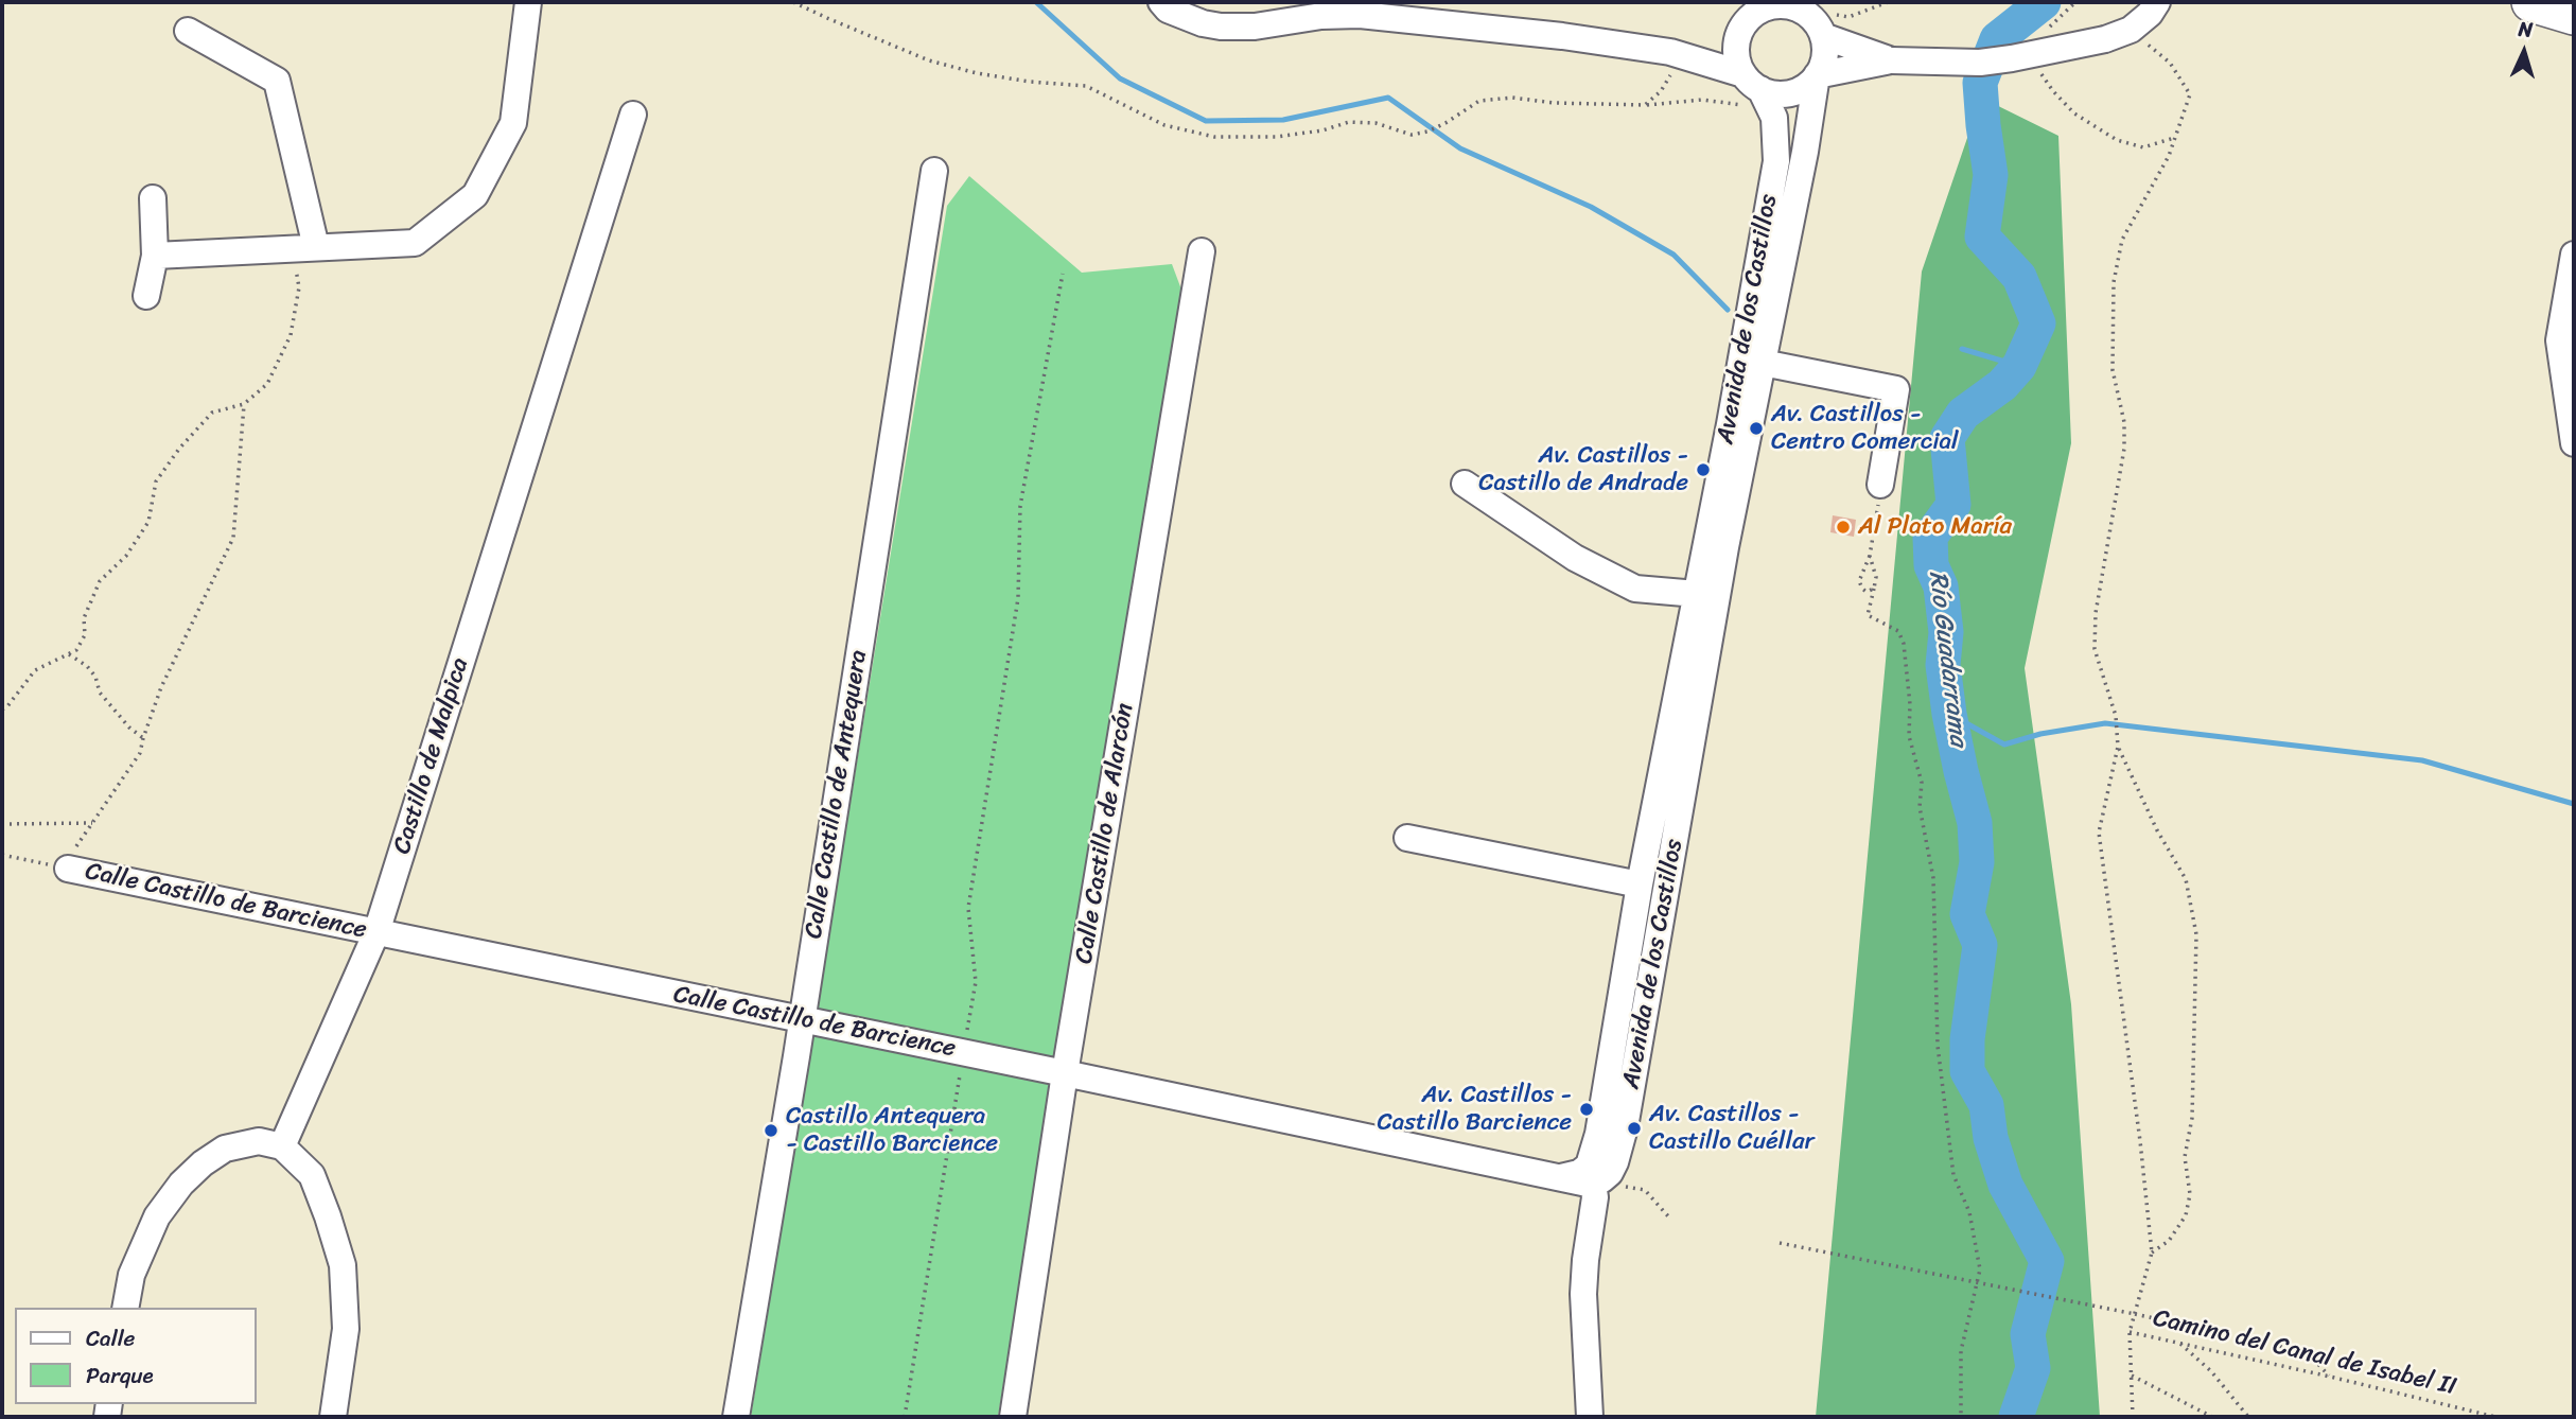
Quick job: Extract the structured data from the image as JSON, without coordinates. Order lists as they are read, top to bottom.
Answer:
{
  "streets": {
    "street": [
      "Avenida de los Castillos",
      "Castillo de Malpica",
      "Calle Castillo de Antequera",
      "Calle Castillo de Alarcón",
      "Calle Castillo de Barcience"
    ],
    "path": ["Camino del Canal de Isabel II"]
  },
  "crossings": [
    ["Avenida de los Castillos", "Calle Castillo de Barcience"],
    ["Castillo de Malpica", "Calle Castillo de Barcience"],
    ["Calle Castillo de Antequera", "Calle Castillo de Barcience"],
    ["Calle Castillo de Alarcón", "Calle Castillo de Barcience"]
  ],
  "water": ["Río Guadarrama"],
  "places": [
    "Av. Castillos - Centro Comercial",
    "Av. Castillos - Castillo de Andrade",
    "Al Plato María",
    "Av. Castillos - Castillo Barcience",
    "Av. Castillos - Castillo Cuéllar",
    "Castillo Antequera - Castillo Barcience"
  ],
  "legend": ["Calle", "Parque"],
  "north": "top"
}
